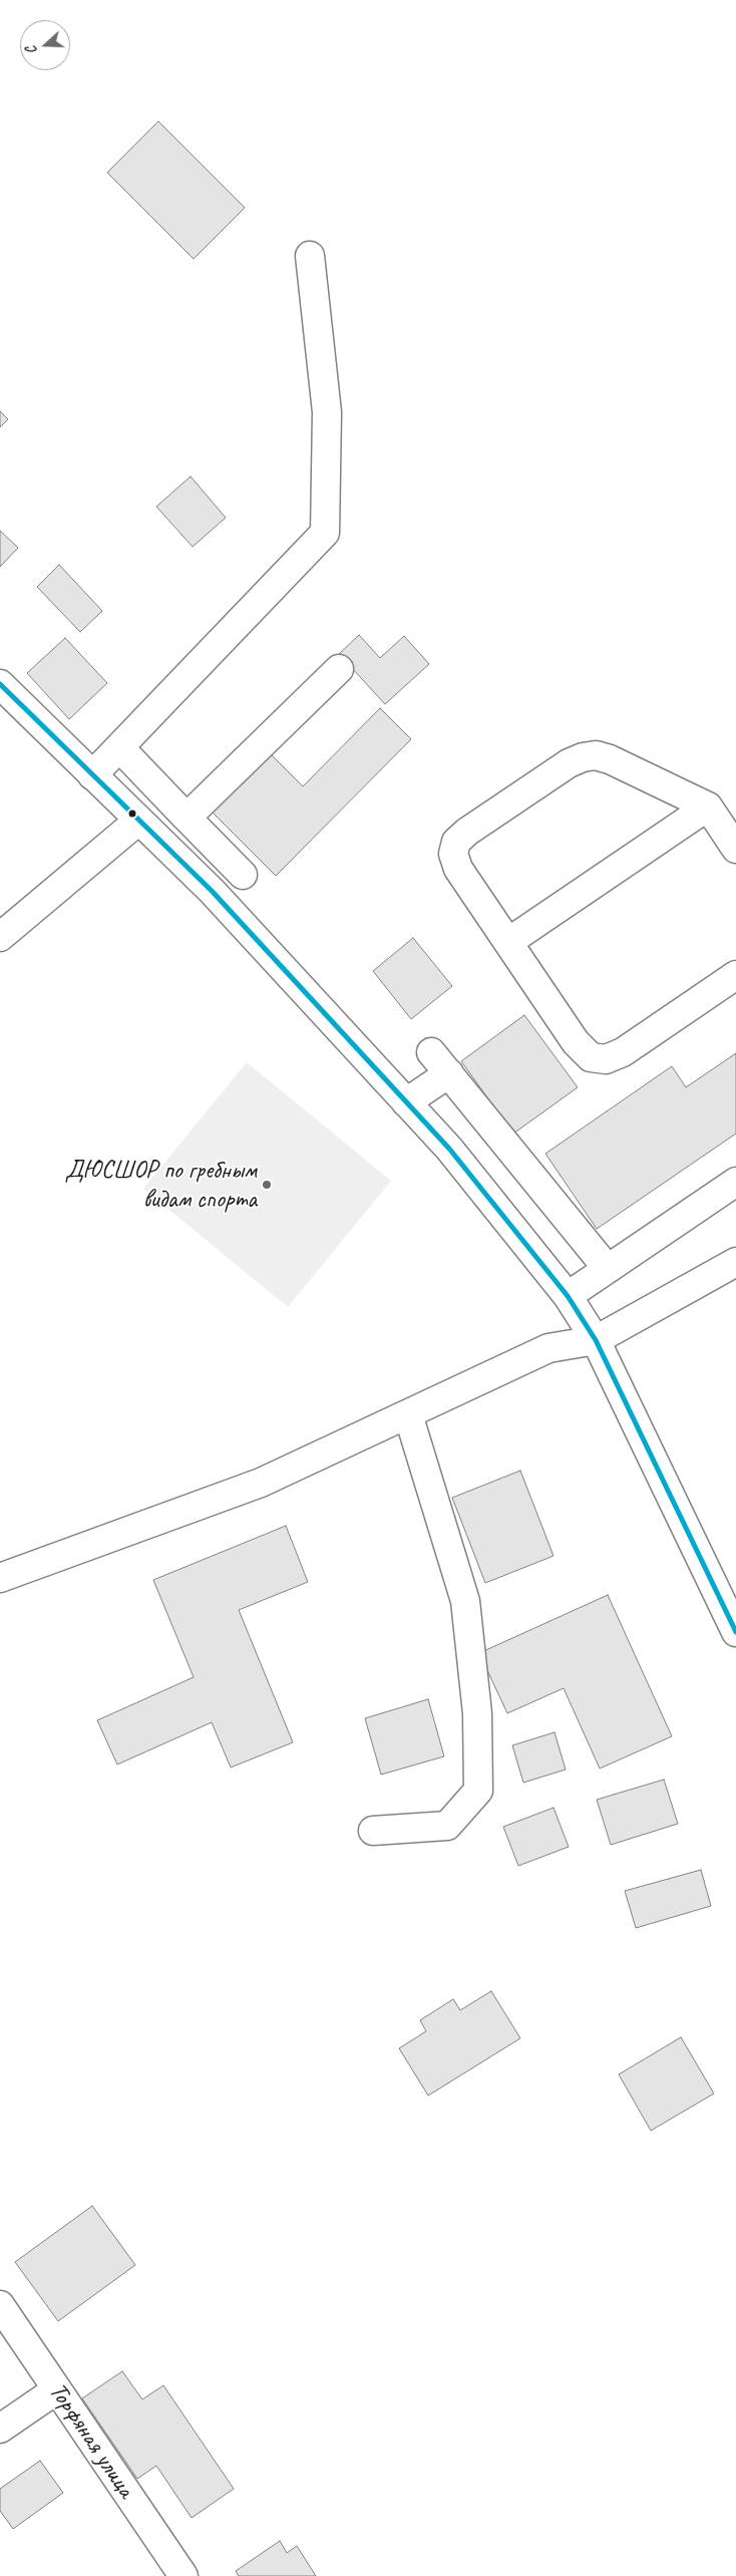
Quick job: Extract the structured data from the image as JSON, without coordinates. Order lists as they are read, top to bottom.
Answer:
{
  "streets": {
    "street": ["Торфяная улица"]
  },
  "places": ["ДЮСШОР по гребным видам спорта"],
  "north": "left"
}
